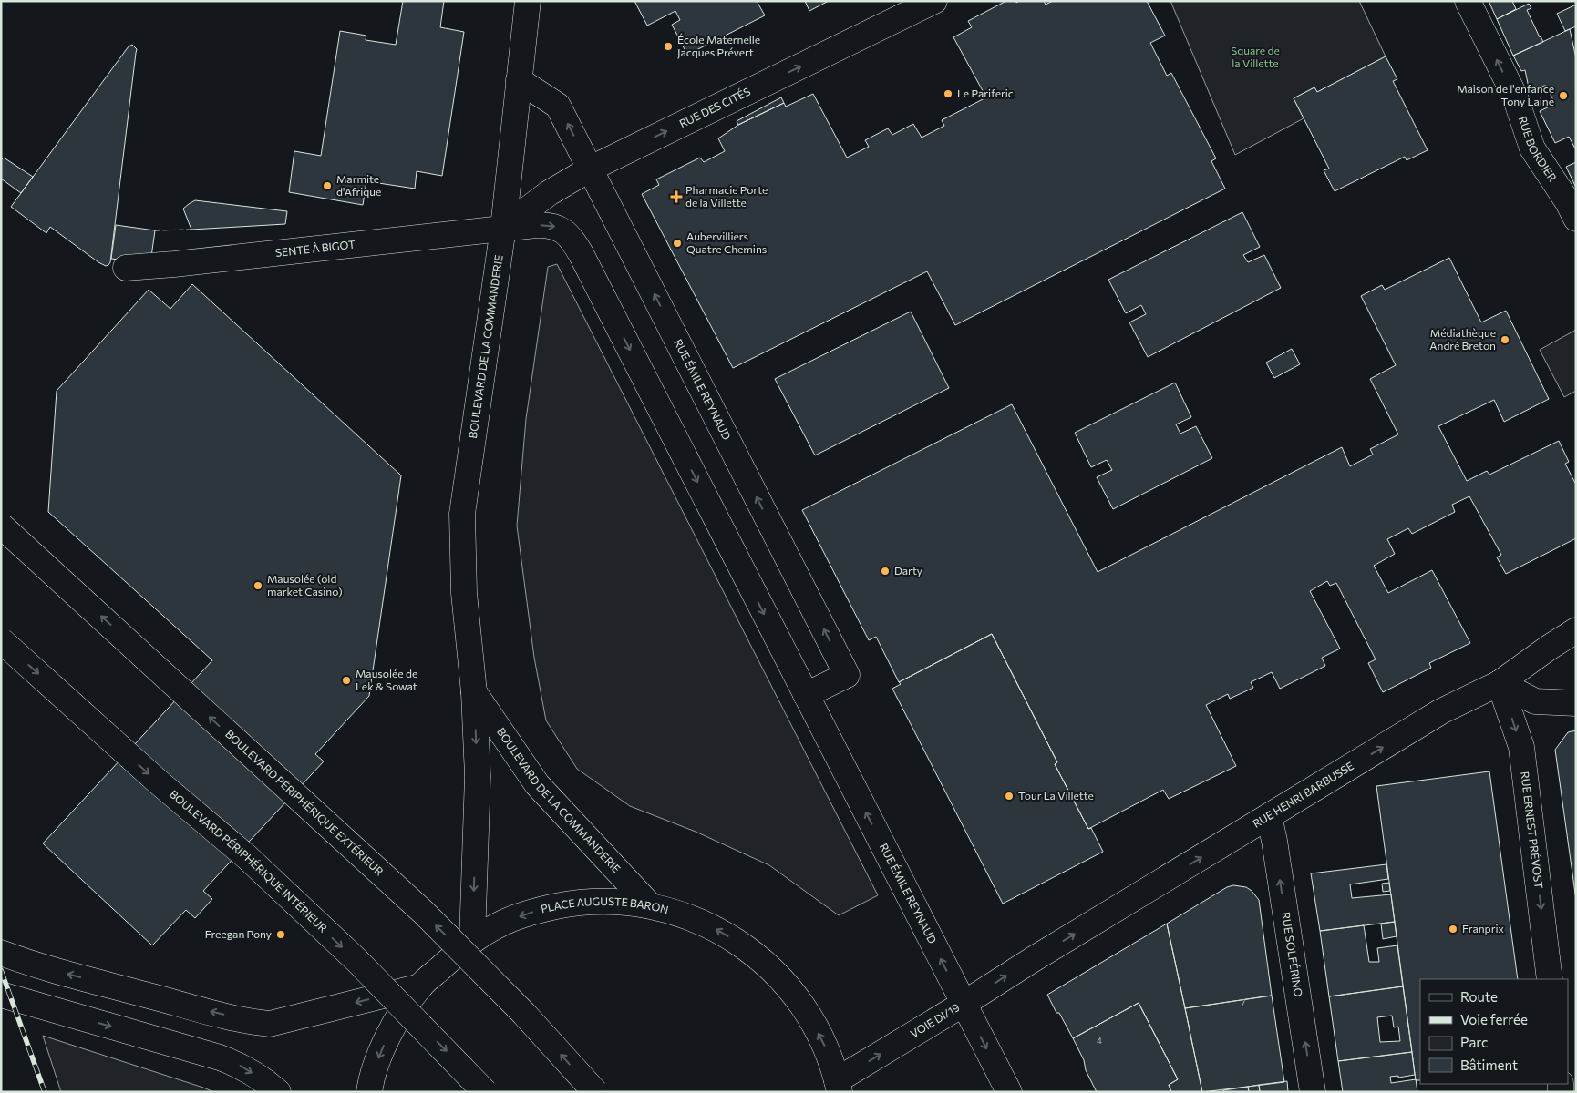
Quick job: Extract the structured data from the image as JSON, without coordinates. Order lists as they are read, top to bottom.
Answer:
{
  "streets": {
    "main road": [
      "RUE DES CITÉS",
      "RUE BORDIER",
      "SENTE À BIGOT",
      "BOULEVARD DE LA COMMANDERIE",
      "RUE ÉMILE REYNAUD",
      "RUE HENRI BARBUSSE",
      "BOULEVARD PÉRIPHÉRIQUE EXTÉRIEUR",
      "RUE ERNEST PRÉVOST",
      "BOULEVARD PÉRIPHÉRIQUE INTÉRIEUR",
      "PLACE AUGUSTE BARON",
      "RUE SOLFÉRINO",
      "VOIE DI/19"
    ]
  },
  "crossings": [
    ["RUE DES CITÉS", "SENTE À BIGOT"],
    ["RUE DES CITÉS", "BOULEVARD DE LA COMMANDERIE"],
    ["RUE DES CITÉS", "RUE ÉMILE REYNAUD"],
    ["SENTE À BIGOT", "BOULEVARD DE LA COMMANDERIE"],
    ["SENTE À BIGOT", "RUE ÉMILE REYNAUD"],
    ["BOULEVARD DE LA COMMANDERIE", "RUE ÉMILE REYNAUD"],
    ["BOULEVARD DE LA COMMANDERIE", "PLACE AUGUSTE BARON"],
    ["RUE ÉMILE REYNAUD", "VOIE DI/19"],
    ["RUE HENRI BARBUSSE", "RUE ERNEST PRÉVOST"],
    ["RUE HENRI BARBUSSE", "RUE SOLFÉRINO"],
    ["RUE HENRI BARBUSSE", "VOIE DI/19"],
    ["PLACE AUGUSTE BARON", "VOIE DI/19"]
  ],
  "one_way": [
    "RUE DES CITÉS",
    "RUE BORDIER",
    "RUE HENRI BARBUSSE",
    "BOULEVARD PÉRIPHÉRIQUE EXTÉRIEUR",
    "RUE ERNEST PRÉVOST",
    "RUE SOLFÉRINO",
    "VOIE DI/19"
  ],
  "parks": ["Square de la Villette"],
  "places": {
    "other": [
      "École Maternelle Jacques Prévert",
      "Le Pariferic",
      "Maison de l'enfance Tony Laine",
      "Marmite d'Afrique",
      "Aubervilliers Quatre Chemins",
      "Médiathèque André Breton",
      "Darty",
      "Mausolée (old market Casino)",
      "Mausolée de Lek & Sowat",
      "Tour La Villette",
      "Franprix",
      "Freegan Pony"
    ],
    "health": ["Pharmacie Porte de la Villette"]
  },
  "house_numbers": ["7", "4"],
  "legend": [
    "Route",
    "Voie ferrée",
    "Parc",
    "Bâtiment"
  ]
}
